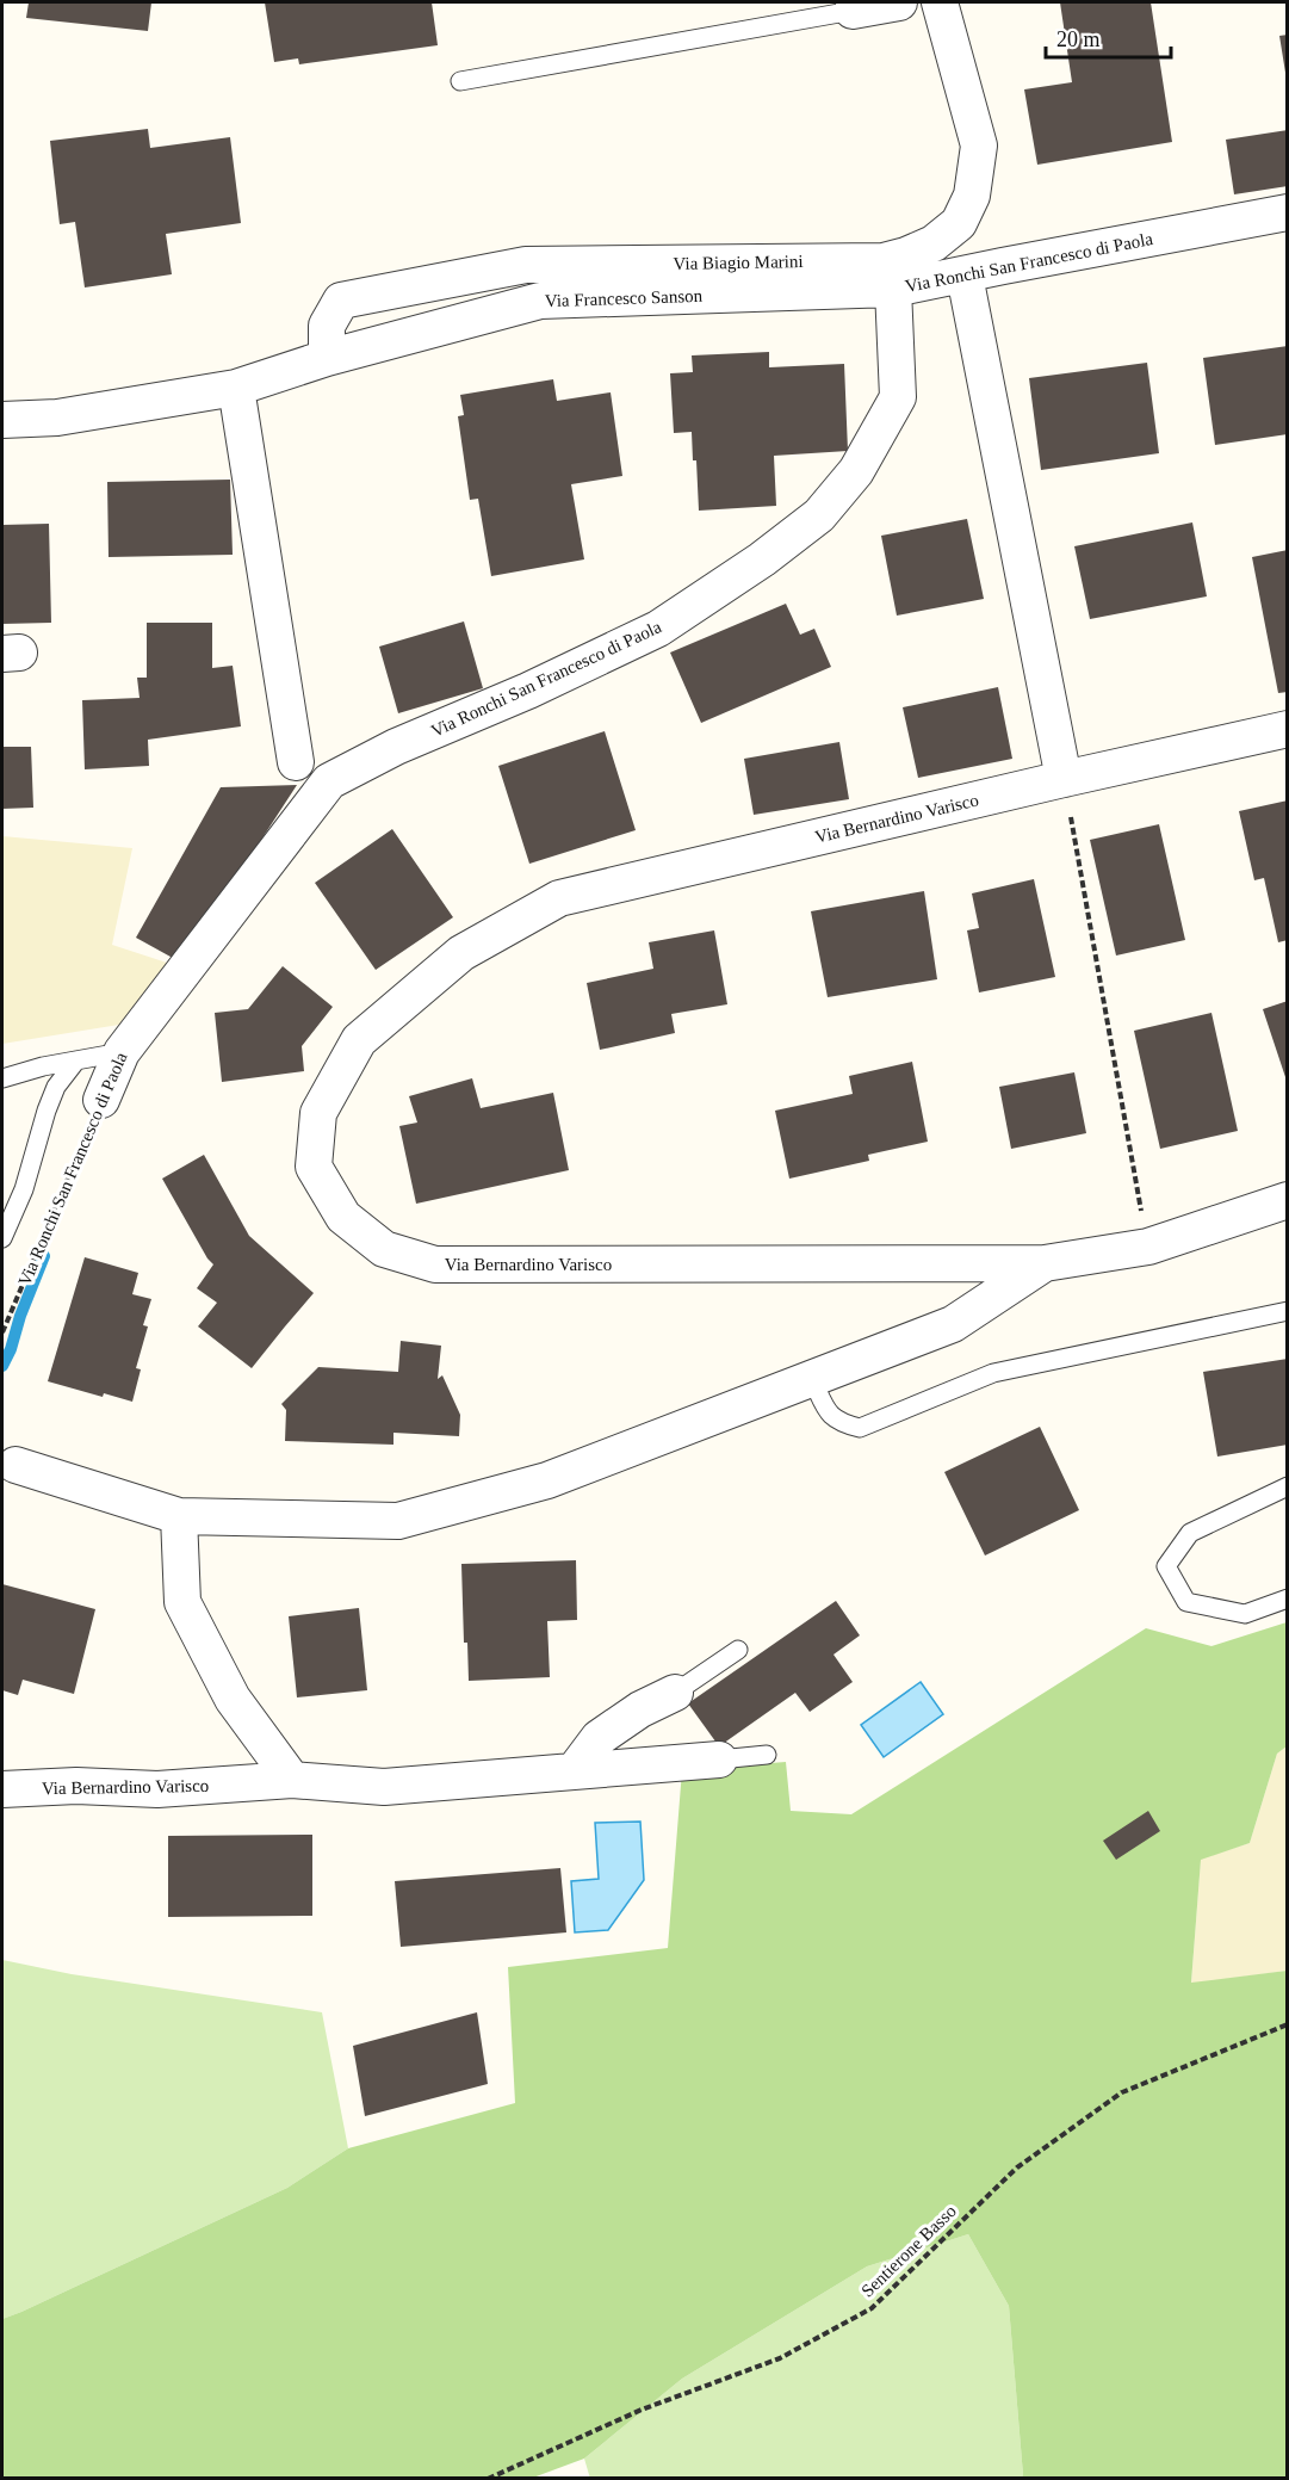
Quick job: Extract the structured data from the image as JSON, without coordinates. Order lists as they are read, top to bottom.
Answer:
{
  "streets": {
    "street": [
      "Via Biagio Marini",
      "Via Ronchi San Francesco di Paola",
      "Via Francesco Sanson",
      "Via Bernardino Varisco"
    ],
    "path": ["Sentierone Basso"]
  },
  "crossings": [
    ["Via Biagio Marini", "Via Francesco Sanson"],
    ["Via Ronchi San Francesco di Paola", "Via Francesco Sanson"]
  ],
  "scale_bar": "20 m"
}
